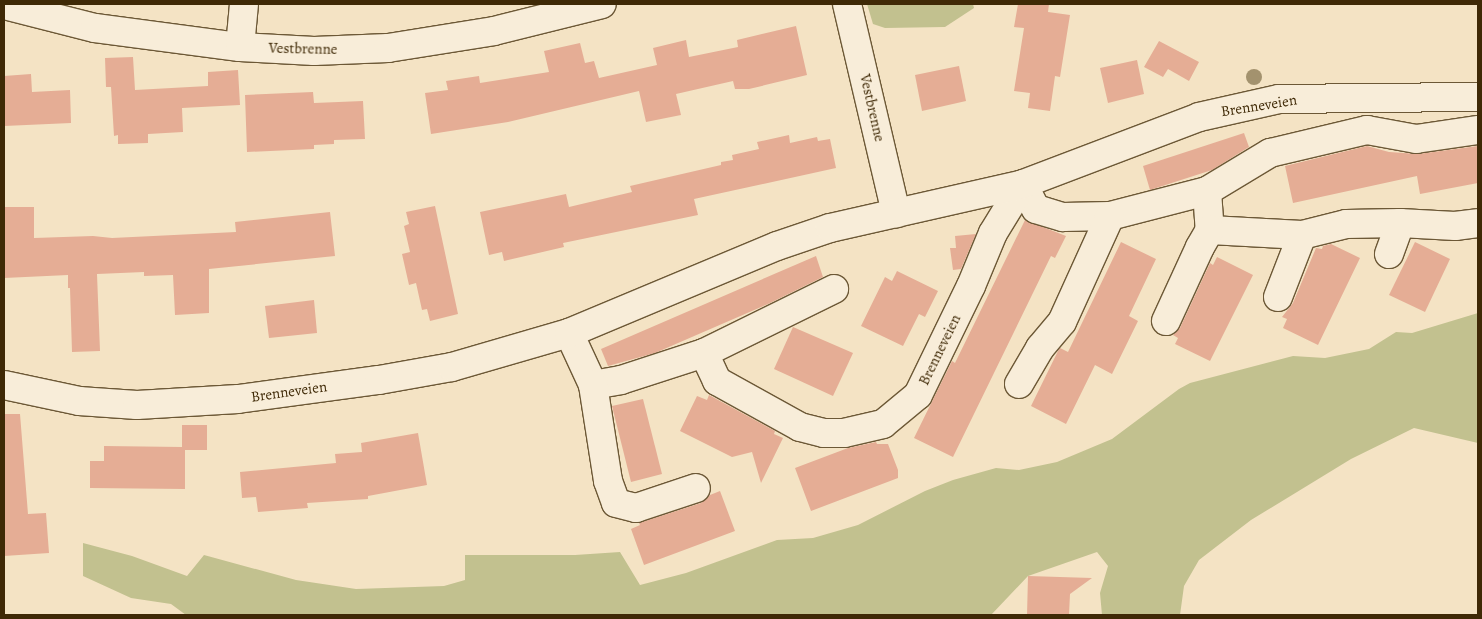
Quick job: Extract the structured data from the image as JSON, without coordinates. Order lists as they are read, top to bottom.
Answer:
{
  "streets": {
    "street": ["Vestbrenne", "Brenneveien"]
  },
  "crossings": [
    ["Vestbrenne", "Brenneveien"]
  ]
}
